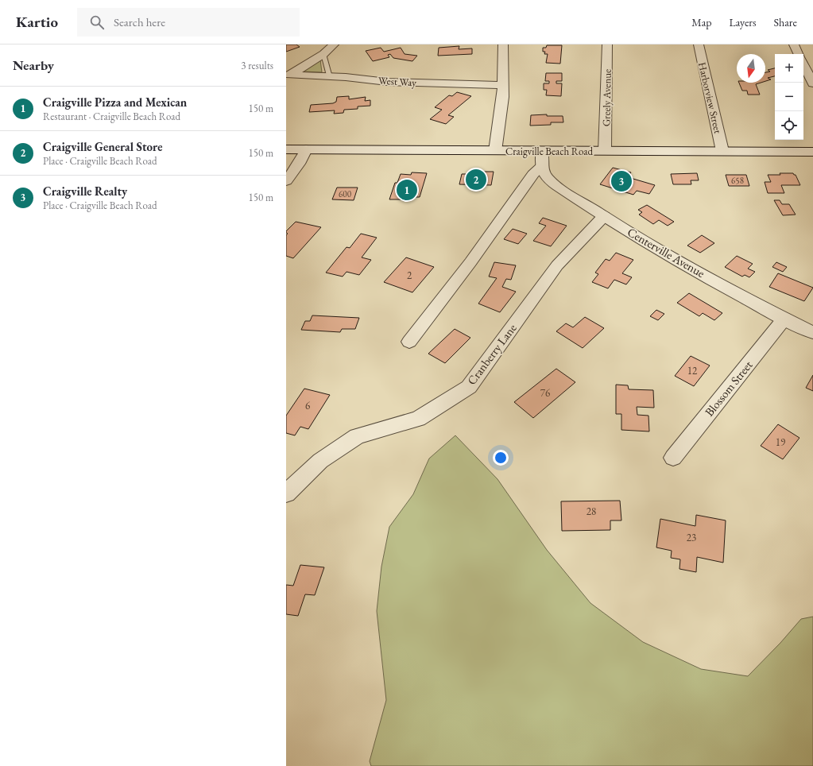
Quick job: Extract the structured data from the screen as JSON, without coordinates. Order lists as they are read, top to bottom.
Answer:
{
  "streets": {
    "street": [
      "West Way",
      "Greely Avenue",
      "Harborview Street",
      "Craigville Beach Road",
      "Centerville Avenue",
      "Cranberry Lane",
      "Blossom Street"
    ]
  },
  "crossings": [
    ["Greely Avenue", "Craigville Beach Road"],
    ["Harborview Street", "Craigville Beach Road"],
    ["Centerville Avenue", "Cranberry Lane"],
    ["Centerville Avenue", "Blossom Street"]
  ],
  "house_numbers": [
    "658",
    "600",
    "2",
    "12",
    "76",
    "6",
    "19",
    "28",
    "23"
  ],
  "north": "bottom",
  "page": {
    "header": "Kartio",
    "search": "Search here",
    "nav": ["Map", "Layers", "Share"],
    "heading": ["Nearby", "3 results"],
    "map_buttons": ["+", "−"],
    "list": [
      {
        "mark": "1",
        "name": "Craigville Pizza and Mexican",
        "note": "Restaurant · Craigville Beach Road",
        "value": "150 m"
      },
      {
        "mark": "2",
        "name": "Craigville General Store",
        "note": "Place · Craigville Beach Road",
        "value": "150 m"
      },
      {
        "mark": "3",
        "name": "Craigville Realty",
        "note": "Place · Craigville Beach Road",
        "value": "150 m"
      }
    ],
    "pins": ["2", "3", "1"]
  }
}
